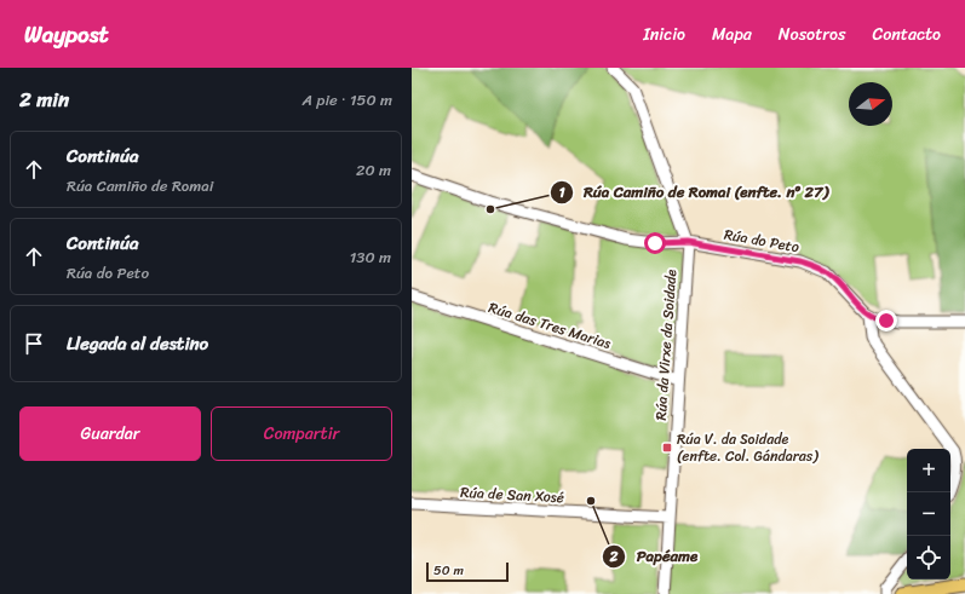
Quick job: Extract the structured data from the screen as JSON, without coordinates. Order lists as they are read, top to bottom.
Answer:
{
  "streets": {
    "street": [
      "Rúa do Peto",
      "Rúa das Tres Marias",
      "Rúa da Virxe da Soidade",
      "Rúa de San Xosé"
    ]
  },
  "crossings": [
    ["Rúa do Peto", "Rúa da Virxe da Soidade"],
    ["Rúa das Tres Marias", "Rúa da Virxe da Soidade"],
    ["Rúa da Virxe da Soidade", "Rúa de San Xosé"]
  ],
  "places": {
    "other": ["Rúa Camiño de Romai (enfte. nº 27)", "Papéame"],
    "transit": ["Rúa V. da Soidade (enfte. Col. Gándaras)"]
  },
  "scale_bar": "50 m",
  "north": "right",
  "page": {
    "header": "Waypost",
    "nav": [
      "Inicio",
      "Mapa",
      "Nosotros",
      "Contacto"
    ],
    "heading": ["2 min", "A pie · 150 m"],
    "list": [
      ["Continúa", "Rúa Camiño de Romai", "20 m"],
      ["Continúa", "Rúa do Peto", "130 m"],
      "Llegada al destino"
    ],
    "buttons": ["Guardar", "Compartir"],
    "map_buttons": ["+", "−"],
    "scale": "50 m"
  }
}
